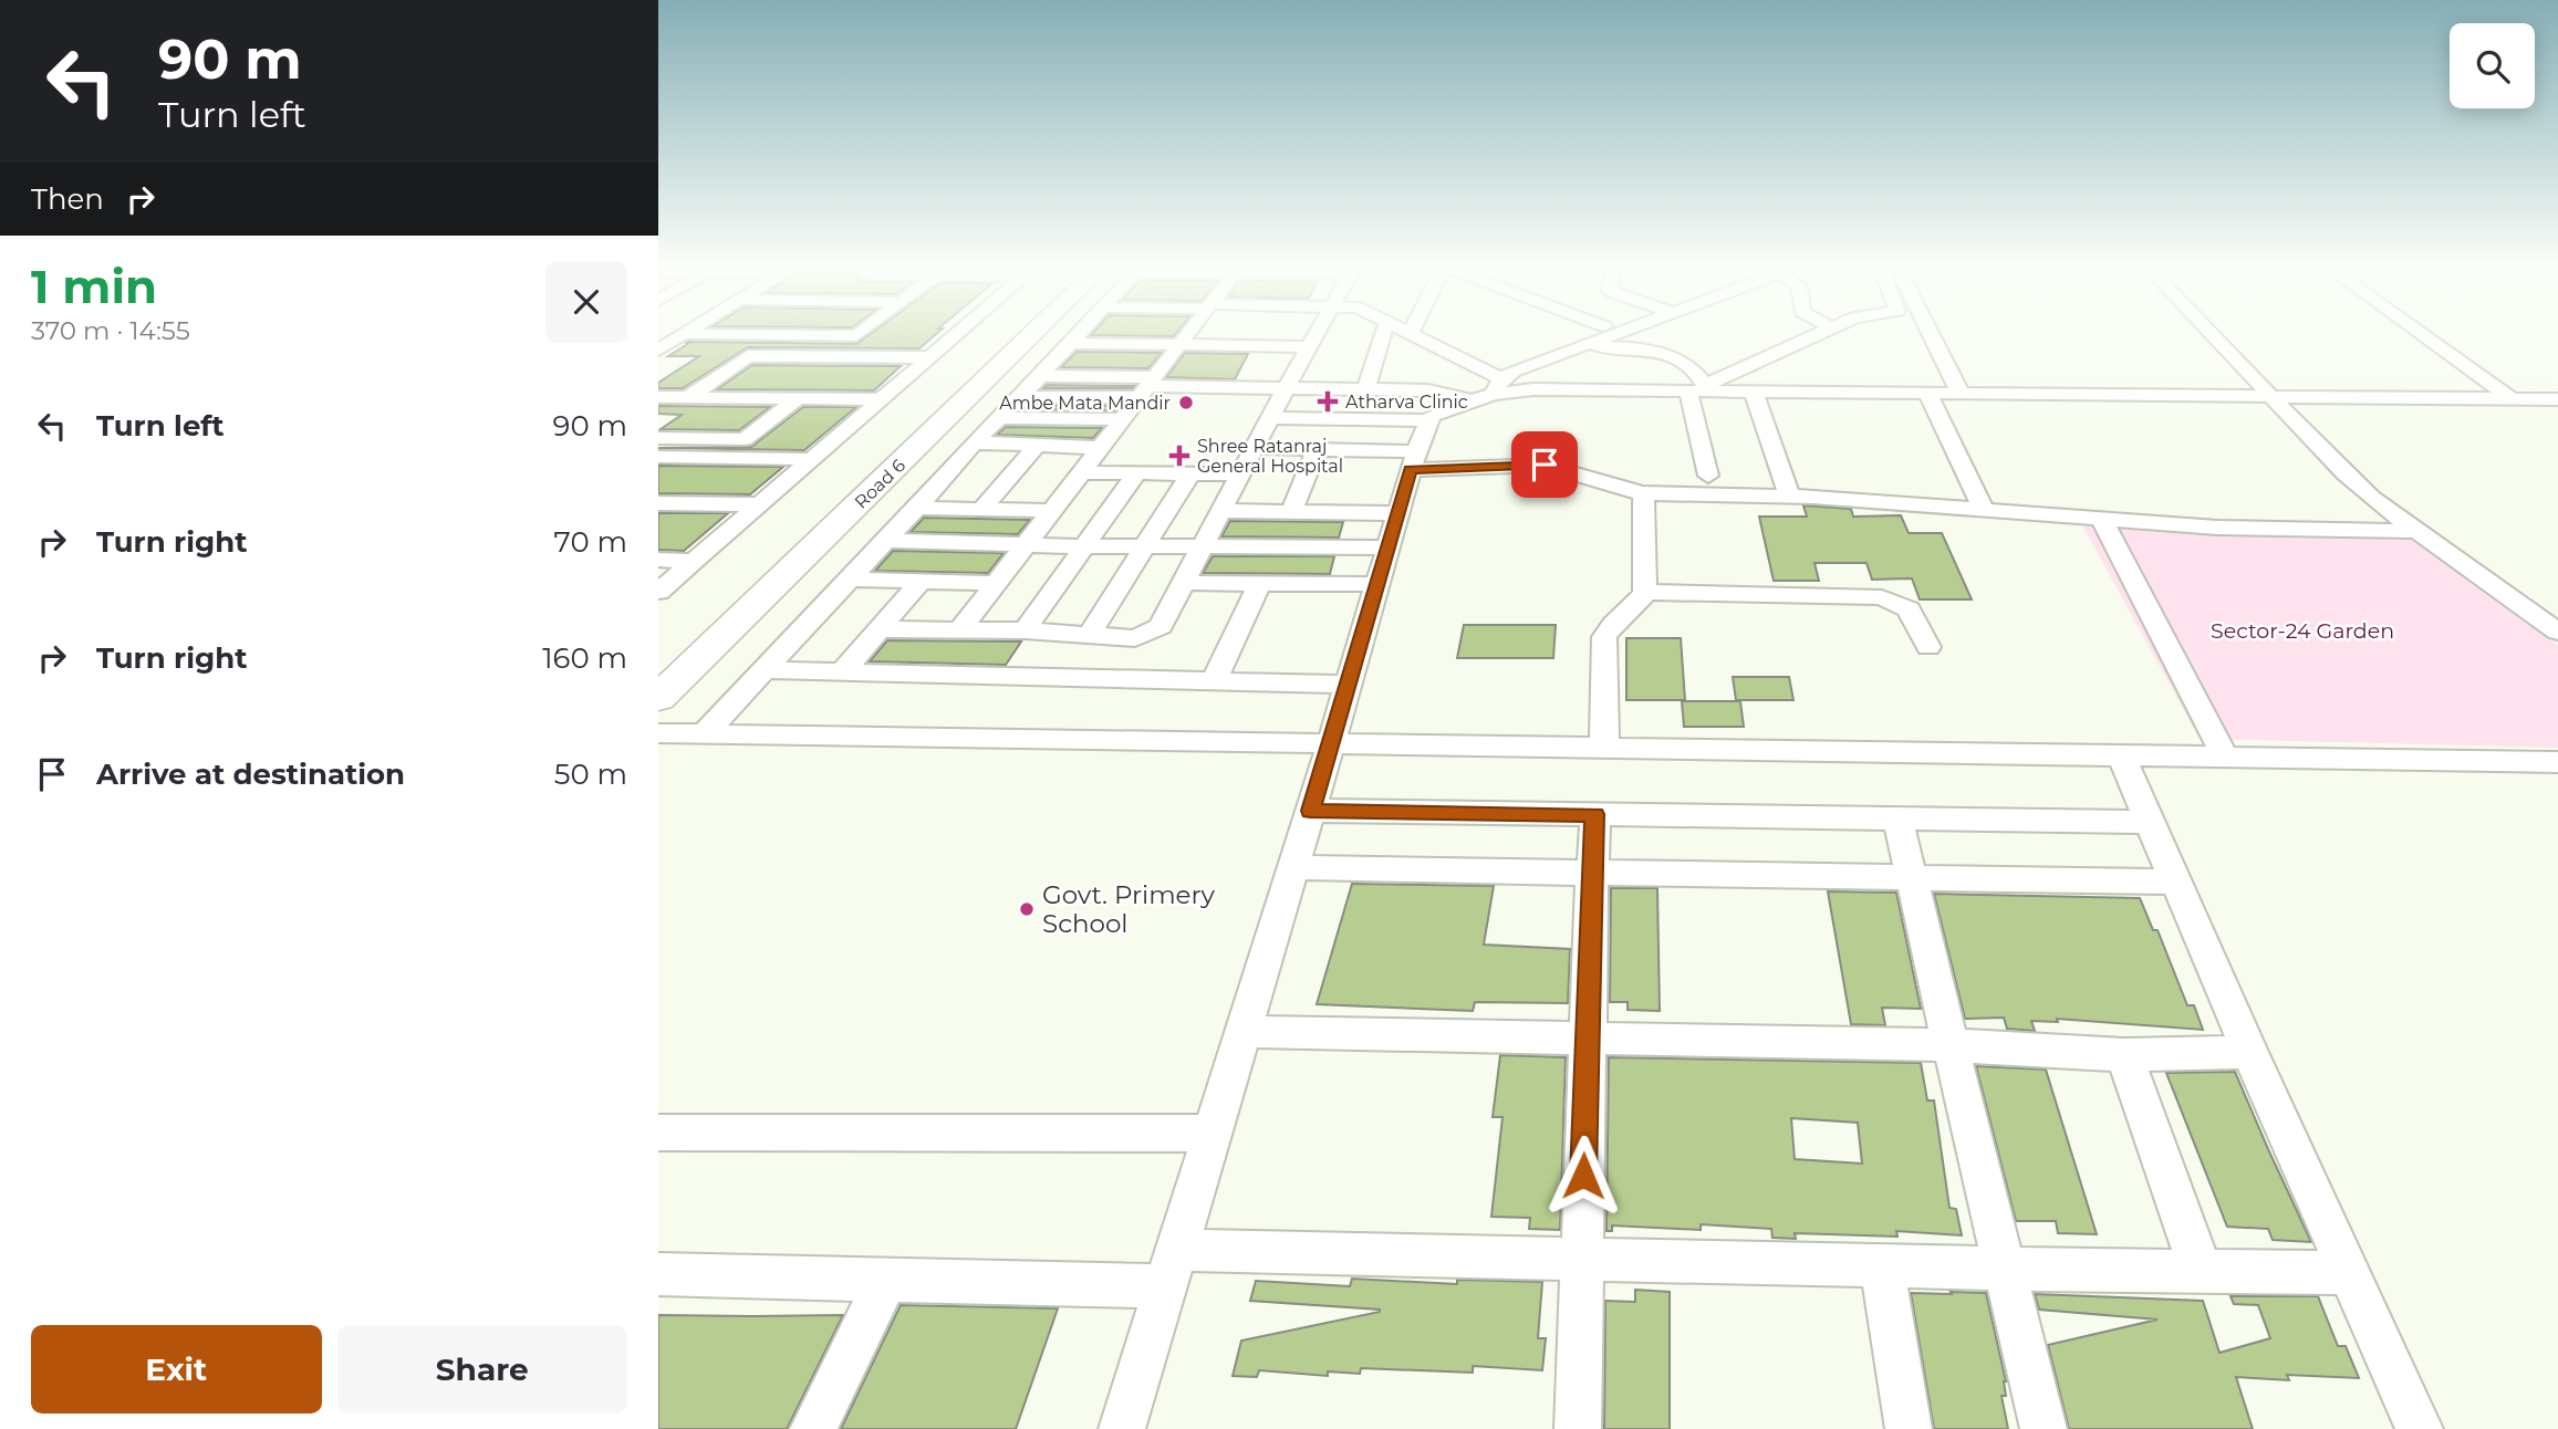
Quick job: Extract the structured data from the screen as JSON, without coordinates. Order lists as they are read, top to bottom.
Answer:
{
  "streets": {
    "street": ["Road 6"]
  },
  "parks": ["Sector-24 Garden"],
  "places": {
    "health": ["Atharva Clinic", "Shree Ratanraj General Hospital"],
    "other": ["Ambe Mata Mandir", "Govt. Primery School"]
  },
  "page": {
    "turn": ["90 m", "Turn left"],
    "then": "Then",
    "heading": ["1 min", "370 m · 14:55"],
    "list": [
      {
        "name": "Turn left",
        "value": "90 m"
      },
      {
        "name": "Turn right",
        "value": "70 m"
      },
      {
        "name": "Turn right",
        "value": "160 m"
      },
      {
        "name": "Arrive at destination",
        "value": "50 m"
      }
    ],
    "buttons": ["Exit", "Share"]
  }
}
